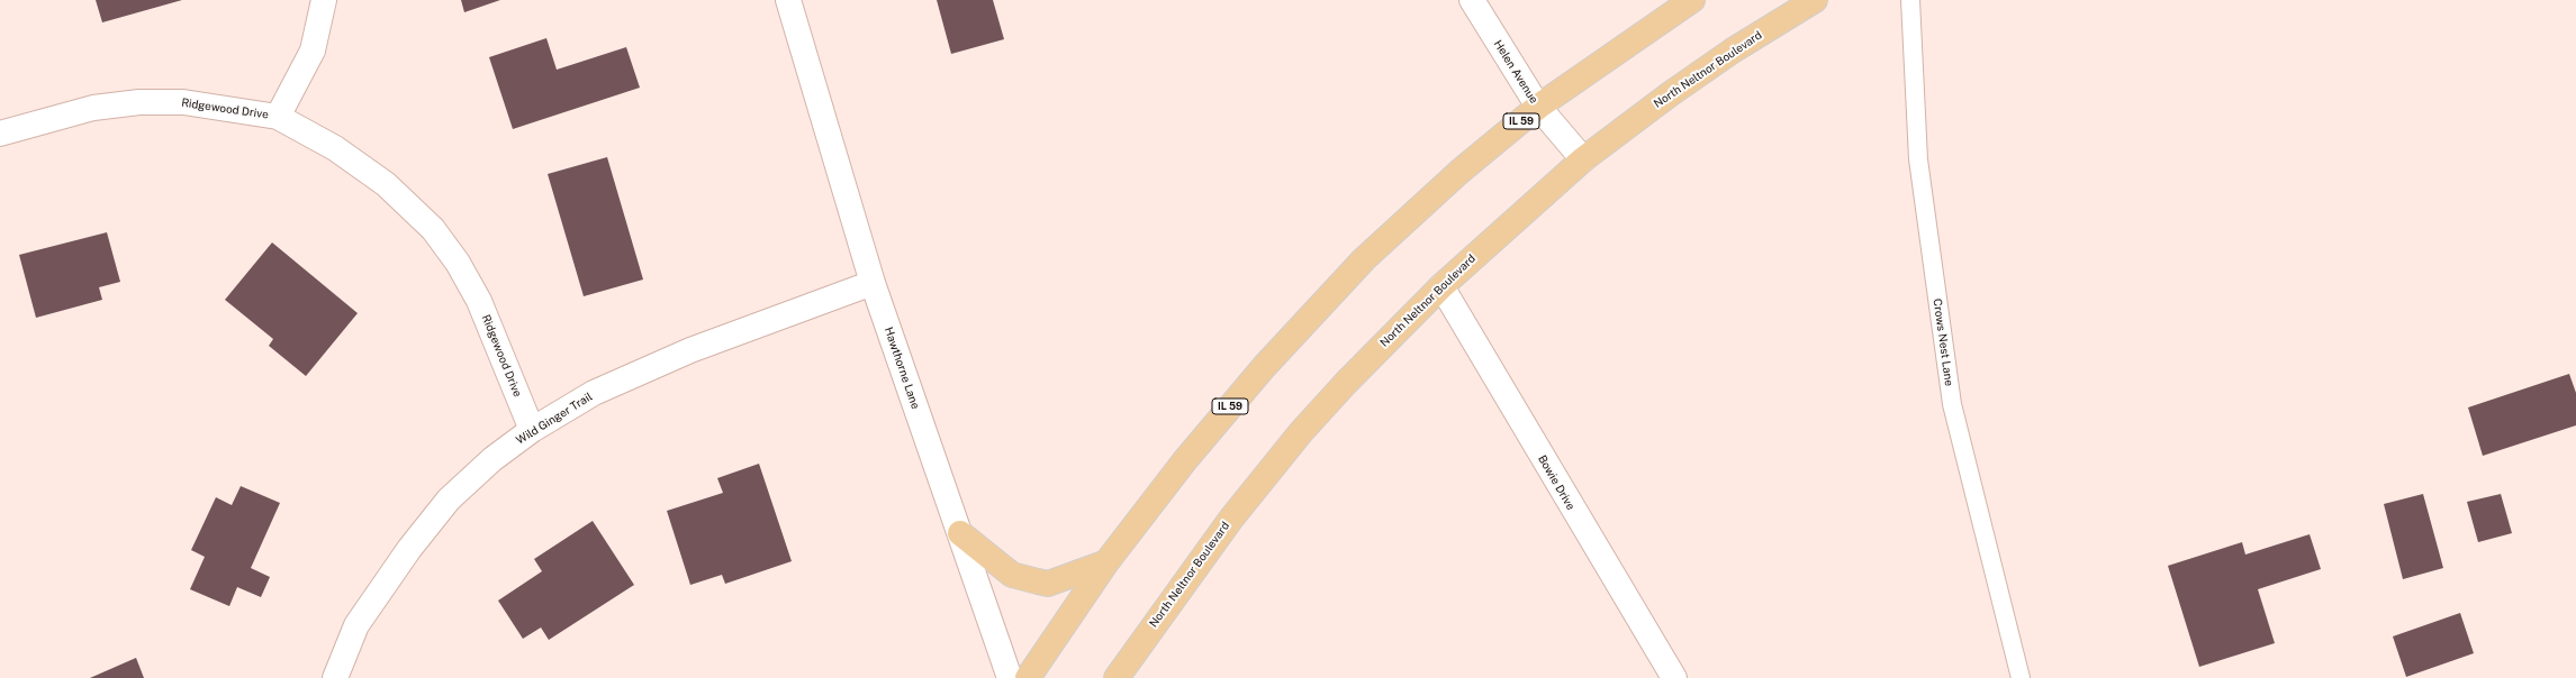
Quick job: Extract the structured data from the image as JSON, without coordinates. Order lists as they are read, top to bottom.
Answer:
{
  "streets": {
    "main road": ["North Neltnor Boulevard", "IL 59"],
    "street": [
      "Helen Avenue",
      "Ridgewood Drive",
      "Hawthorne Lane",
      "Wild Ginger Trail",
      "Bowie Drive"
    ],
    "lane": ["Crows Nest Lane"]
  },
  "crossings": [
    ["North Neltnor Boulevard", "Helen Avenue"],
    ["North Neltnor Boulevard", "Bowie Drive"],
    ["Helen Avenue", "IL 59"],
    ["Ridgewood Drive", "Wild Ginger Trail"],
    ["Hawthorne Lane", "Wild Ginger Trail"]
  ]
}
